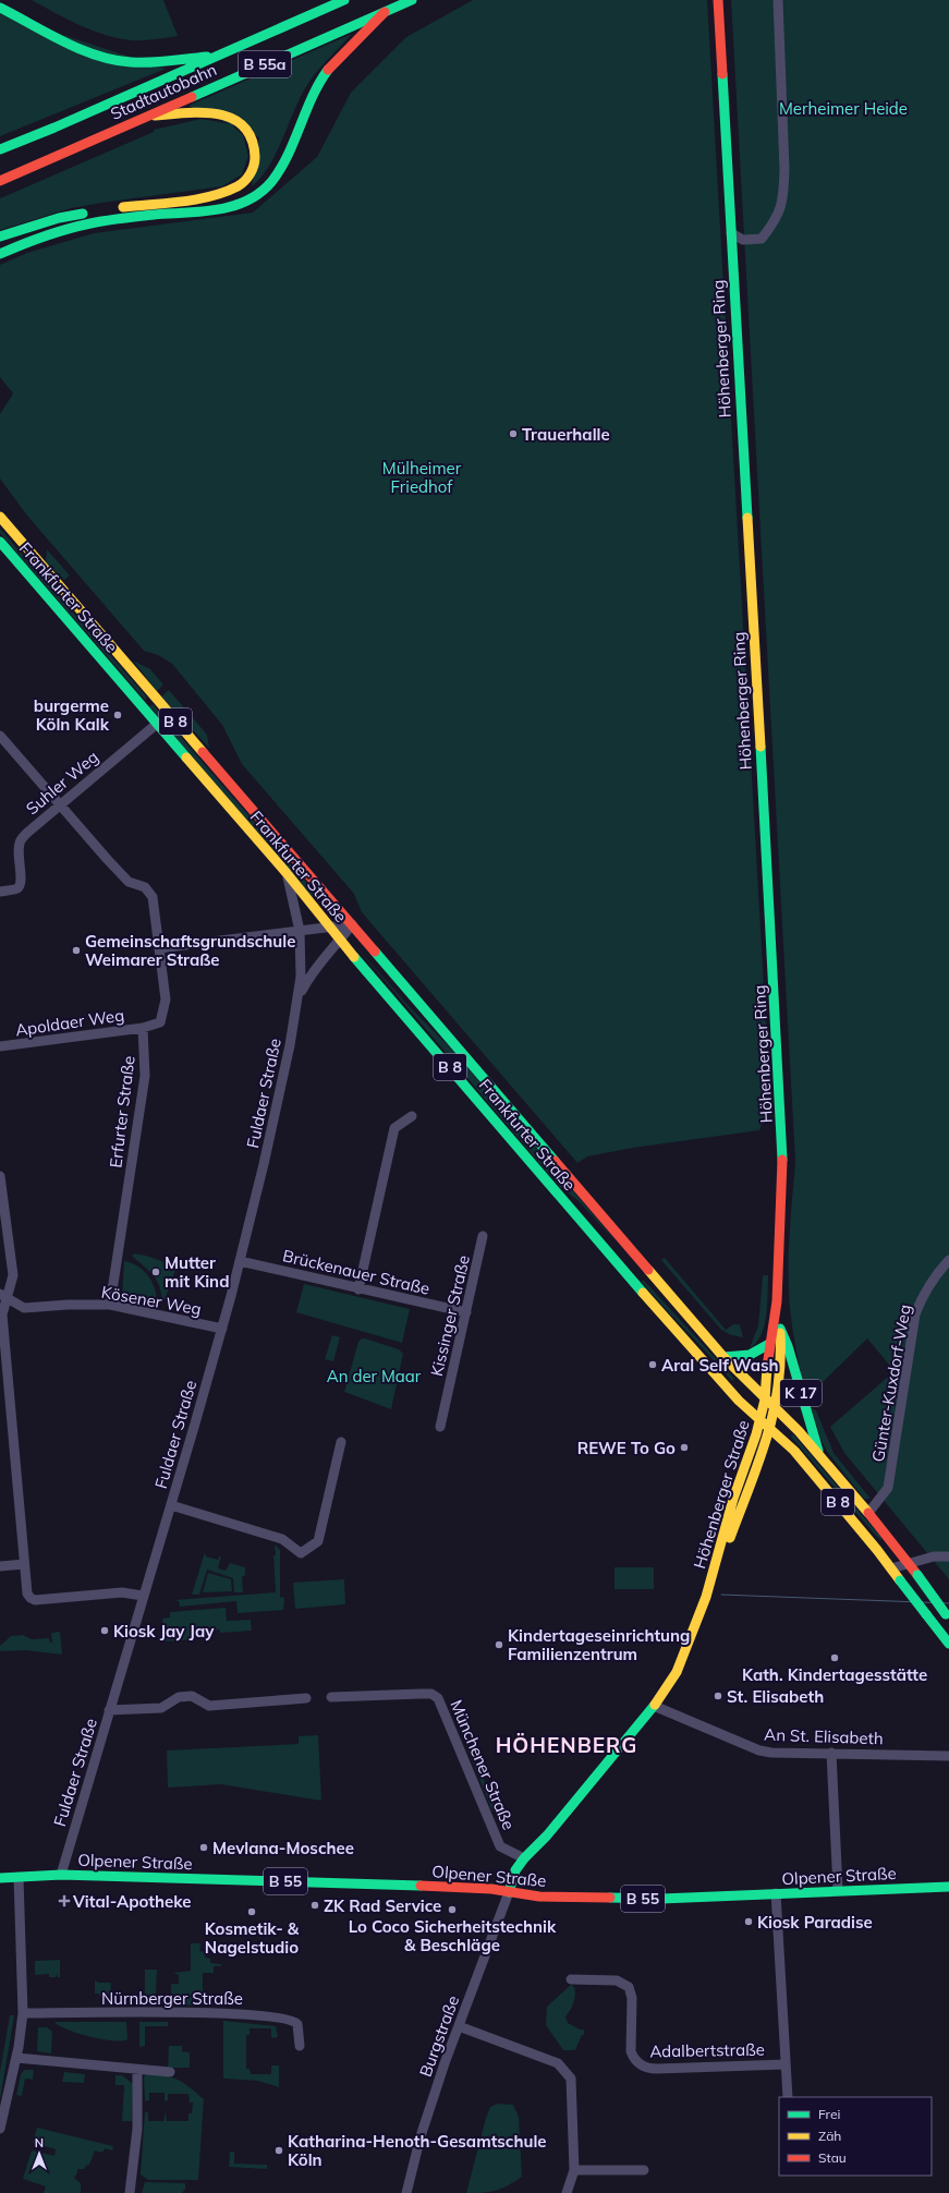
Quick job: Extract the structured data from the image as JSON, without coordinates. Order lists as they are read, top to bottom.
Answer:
{
  "streets": {
    "main road": [
      "B 55a",
      "Stadtautobahn",
      "Höhenberger Ring",
      "Frankfurter Straße",
      "B 8",
      "K 17",
      "Höhenberger Straße",
      "Olpener Straße",
      "B 55"
    ],
    "street": [
      "Suhler Weg",
      "Apoldaer Weg",
      "Fuldaer Straße",
      "Erfurter Straße",
      "Brückenauer Straße",
      "Kösener Weg",
      "Kissinger Straße",
      "Günter-Kuxdorf-Weg",
      "An St. Elisabeth",
      "Münchener Straße",
      "Nürnberger Straße",
      "Burgstraße",
      "Adalbertstraße"
    ]
  },
  "crossings": [
    ["Höhenberger Ring", "Frankfurter Straße"],
    ["Höhenberger Ring", "K 17"],
    ["Höhenberger Ring", "Höhenberger Straße"],
    ["Frankfurter Straße", "Suhler Weg"],
    ["Frankfurter Straße", "Fuldaer Straße"],
    ["Frankfurter Straße", "Günter-Kuxdorf-Weg"],
    ["Frankfurter Straße", "K 17"],
    ["Frankfurter Straße", "Höhenberger Straße"],
    ["Apoldaer Weg", "Erfurter Straße"],
    ["Fuldaer Straße", "Brückenauer Straße"],
    ["Fuldaer Straße", "Kösener Weg"],
    ["Fuldaer Straße", "Olpener Straße"],
    ["Erfurter Straße", "Kösener Weg"],
    ["Brückenauer Straße", "Kissinger Straße"],
    ["K 17", "Höhenberger Straße"],
    ["Höhenberger Straße", "An St. Elisabeth"],
    ["Höhenberger Straße", "Münchener Straße"],
    ["Höhenberger Straße", "Olpener Straße"],
    ["Höhenberger Straße", "Burgstraße"],
    ["Olpener Straße", "Burgstraße"],
    ["Olpener Straße", "Adalbertstraße"]
  ],
  "districts": ["HÖHENBERG"],
  "parks": ["Merheimer Heide", "Mülheimer Friedhof", "An der Maar"],
  "places": {
    "other": [
      "Trauerhalle",
      "burgerme Köln Kalk",
      "Gemeinschaftsgrundschule Weimarer Straße",
      "Mutter mit Kind",
      "Aral Self Wash",
      "REWE To Go",
      "Kiosk Jay Jay",
      "Kindertageseinrichtung Familienzentrum",
      "Kath. Kindertagesstätte",
      "St. Elisabeth",
      "Mevlana-Moschee",
      "ZK Rad Service",
      "Lo Coco Sicherheitstechnik & Beschläge",
      "Kosmetik- & Nagelstudio",
      "Kiosk Paradise",
      "Katharina-Henoth-Gesamtschule Köln"
    ],
    "health": ["Vital-Apotheke"]
  },
  "legend": ["Frei", "Zäh", "Stau"],
  "north": "top"
}
